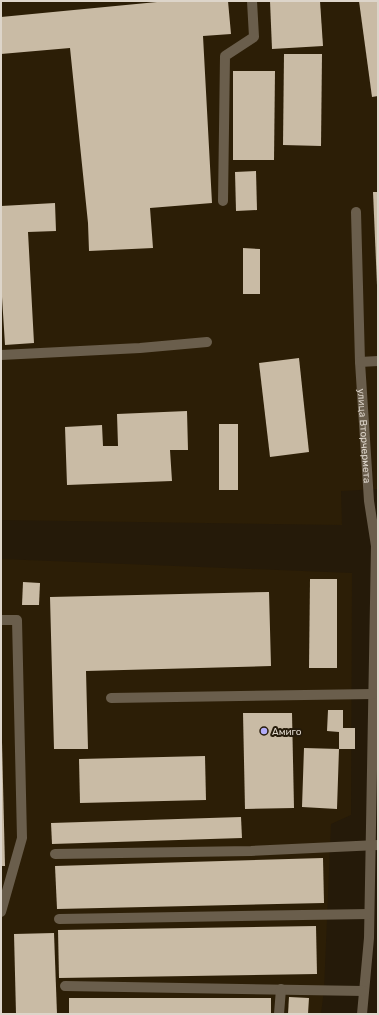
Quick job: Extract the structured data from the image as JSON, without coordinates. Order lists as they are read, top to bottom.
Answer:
{
  "streets": {
    "street": ["улица Вторчермета"]
  },
  "places": ["Амиго"]
}
